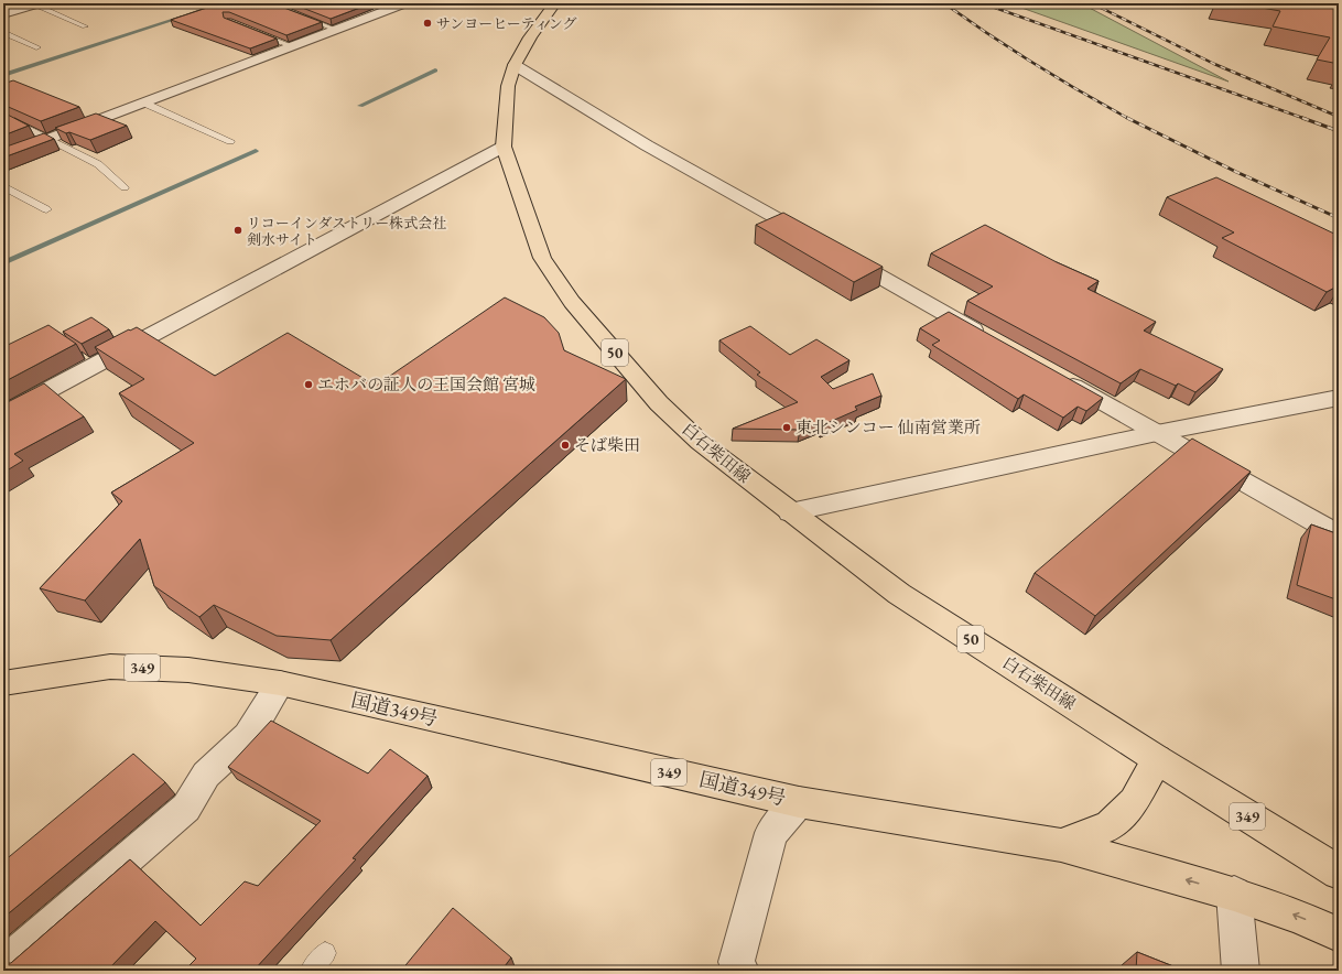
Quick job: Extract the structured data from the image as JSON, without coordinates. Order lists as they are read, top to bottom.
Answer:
{
  "streets": {
    "main road": [
      "50",
      "白石柴田線",
      "349",
      "国道349号"
    ]
  },
  "crossings": [
    ["白石柴田線", "349"],
    ["349", "国道349号"]
  ],
  "places": [
    "サンヨーヒーティング",
    "リコーインダストリー株式会社 剣水サイト",
    "エホバの証人の王国会館 宮城",
    "東北シンコー 仙南営業所",
    "そば柴田"
  ]
}
